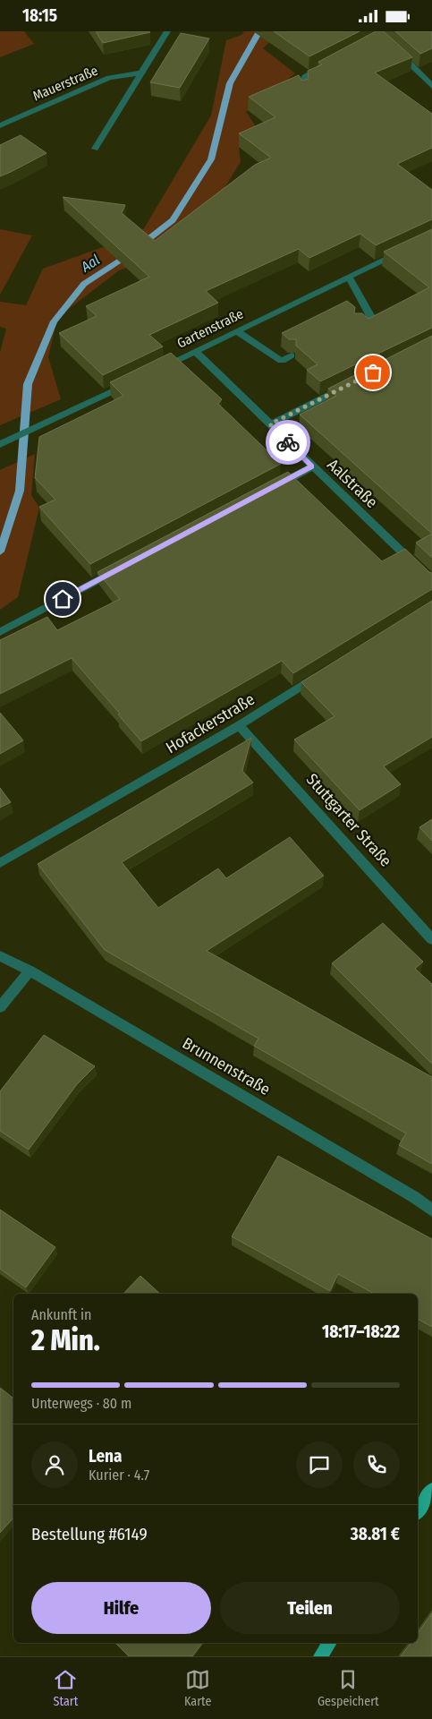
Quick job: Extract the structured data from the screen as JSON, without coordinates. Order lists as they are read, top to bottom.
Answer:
{
  "streets": {
    "street": [
      "Mauerstraße",
      "Gartenstraße",
      "Aalstraße",
      "Hofackerstraße",
      "Stuttgarter Straße",
      "Brunnenstraße"
    ]
  },
  "crossings": [
    ["Gartenstraße", "Aalstraße"],
    ["Hofackerstraße", "Stuttgarter Straße"]
  ],
  "water": ["Aal"],
  "page": {
    "status": "18:15",
    "heading": ["2 Min.", "Ankunft in", "18:17–18:22"],
    "panel": [
      "Lena",
      "Kurier · 4.7",
      "Bestellung #6149",
      "38.81 €"
    ],
    "bar": "Unterwegs · 80 m",
    "buttons": ["Hilfe", "Teilen"],
    "tabs": ["Start", "Karte", "Gespeichert"]
  }
}
